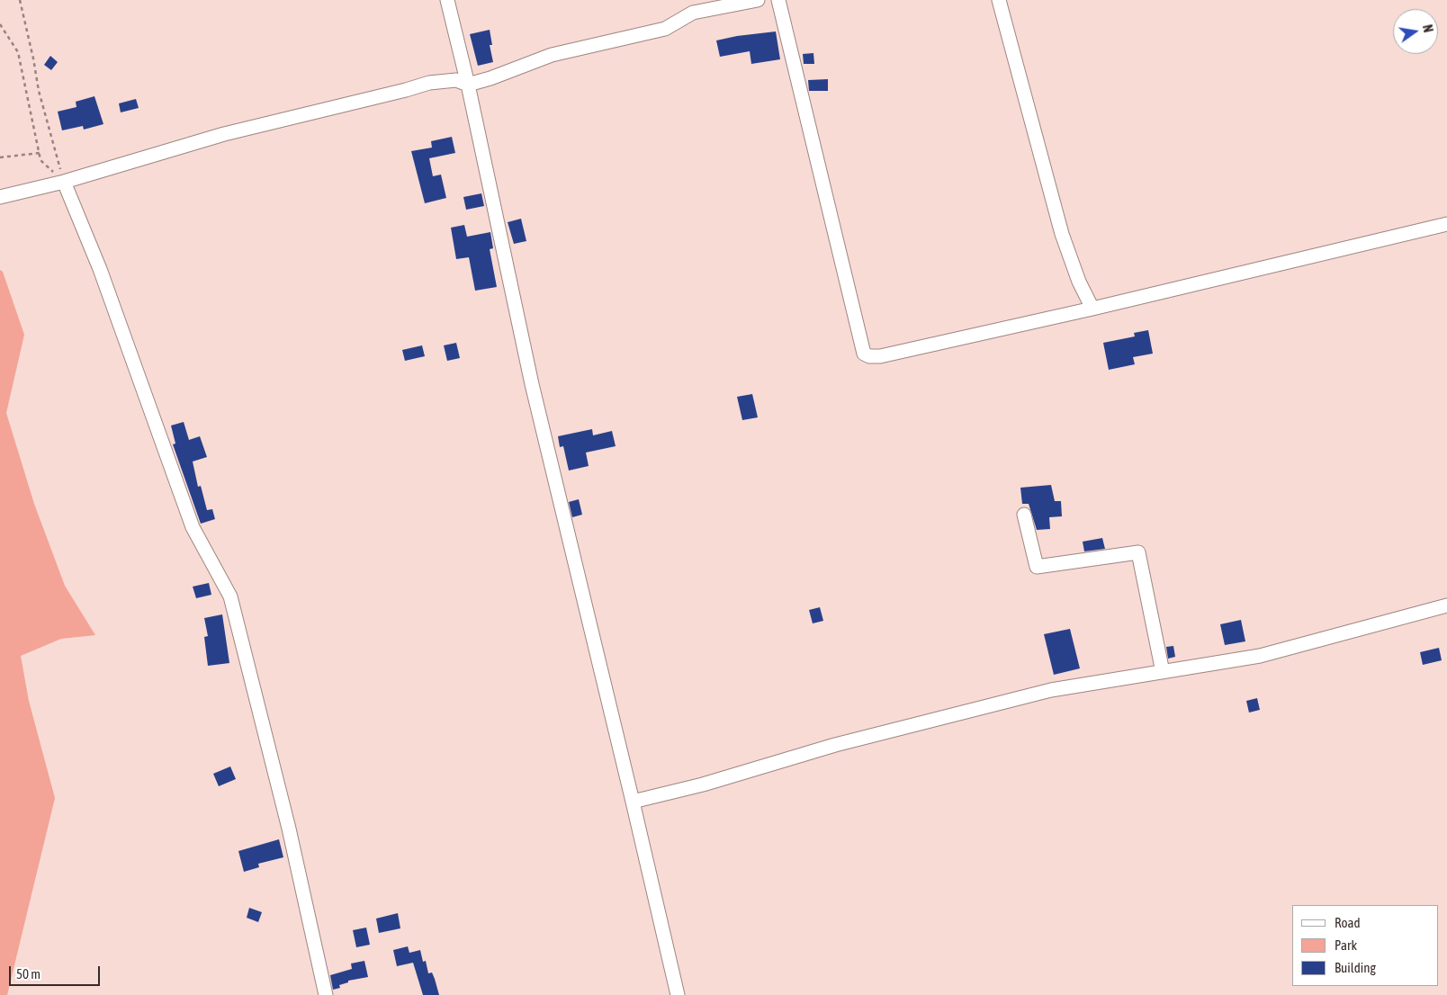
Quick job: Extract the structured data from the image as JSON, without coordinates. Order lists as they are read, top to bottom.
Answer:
{
  "legend": ["Road", "Park", "Building"],
  "scale_bar": "50 m",
  "north": "right"
}
